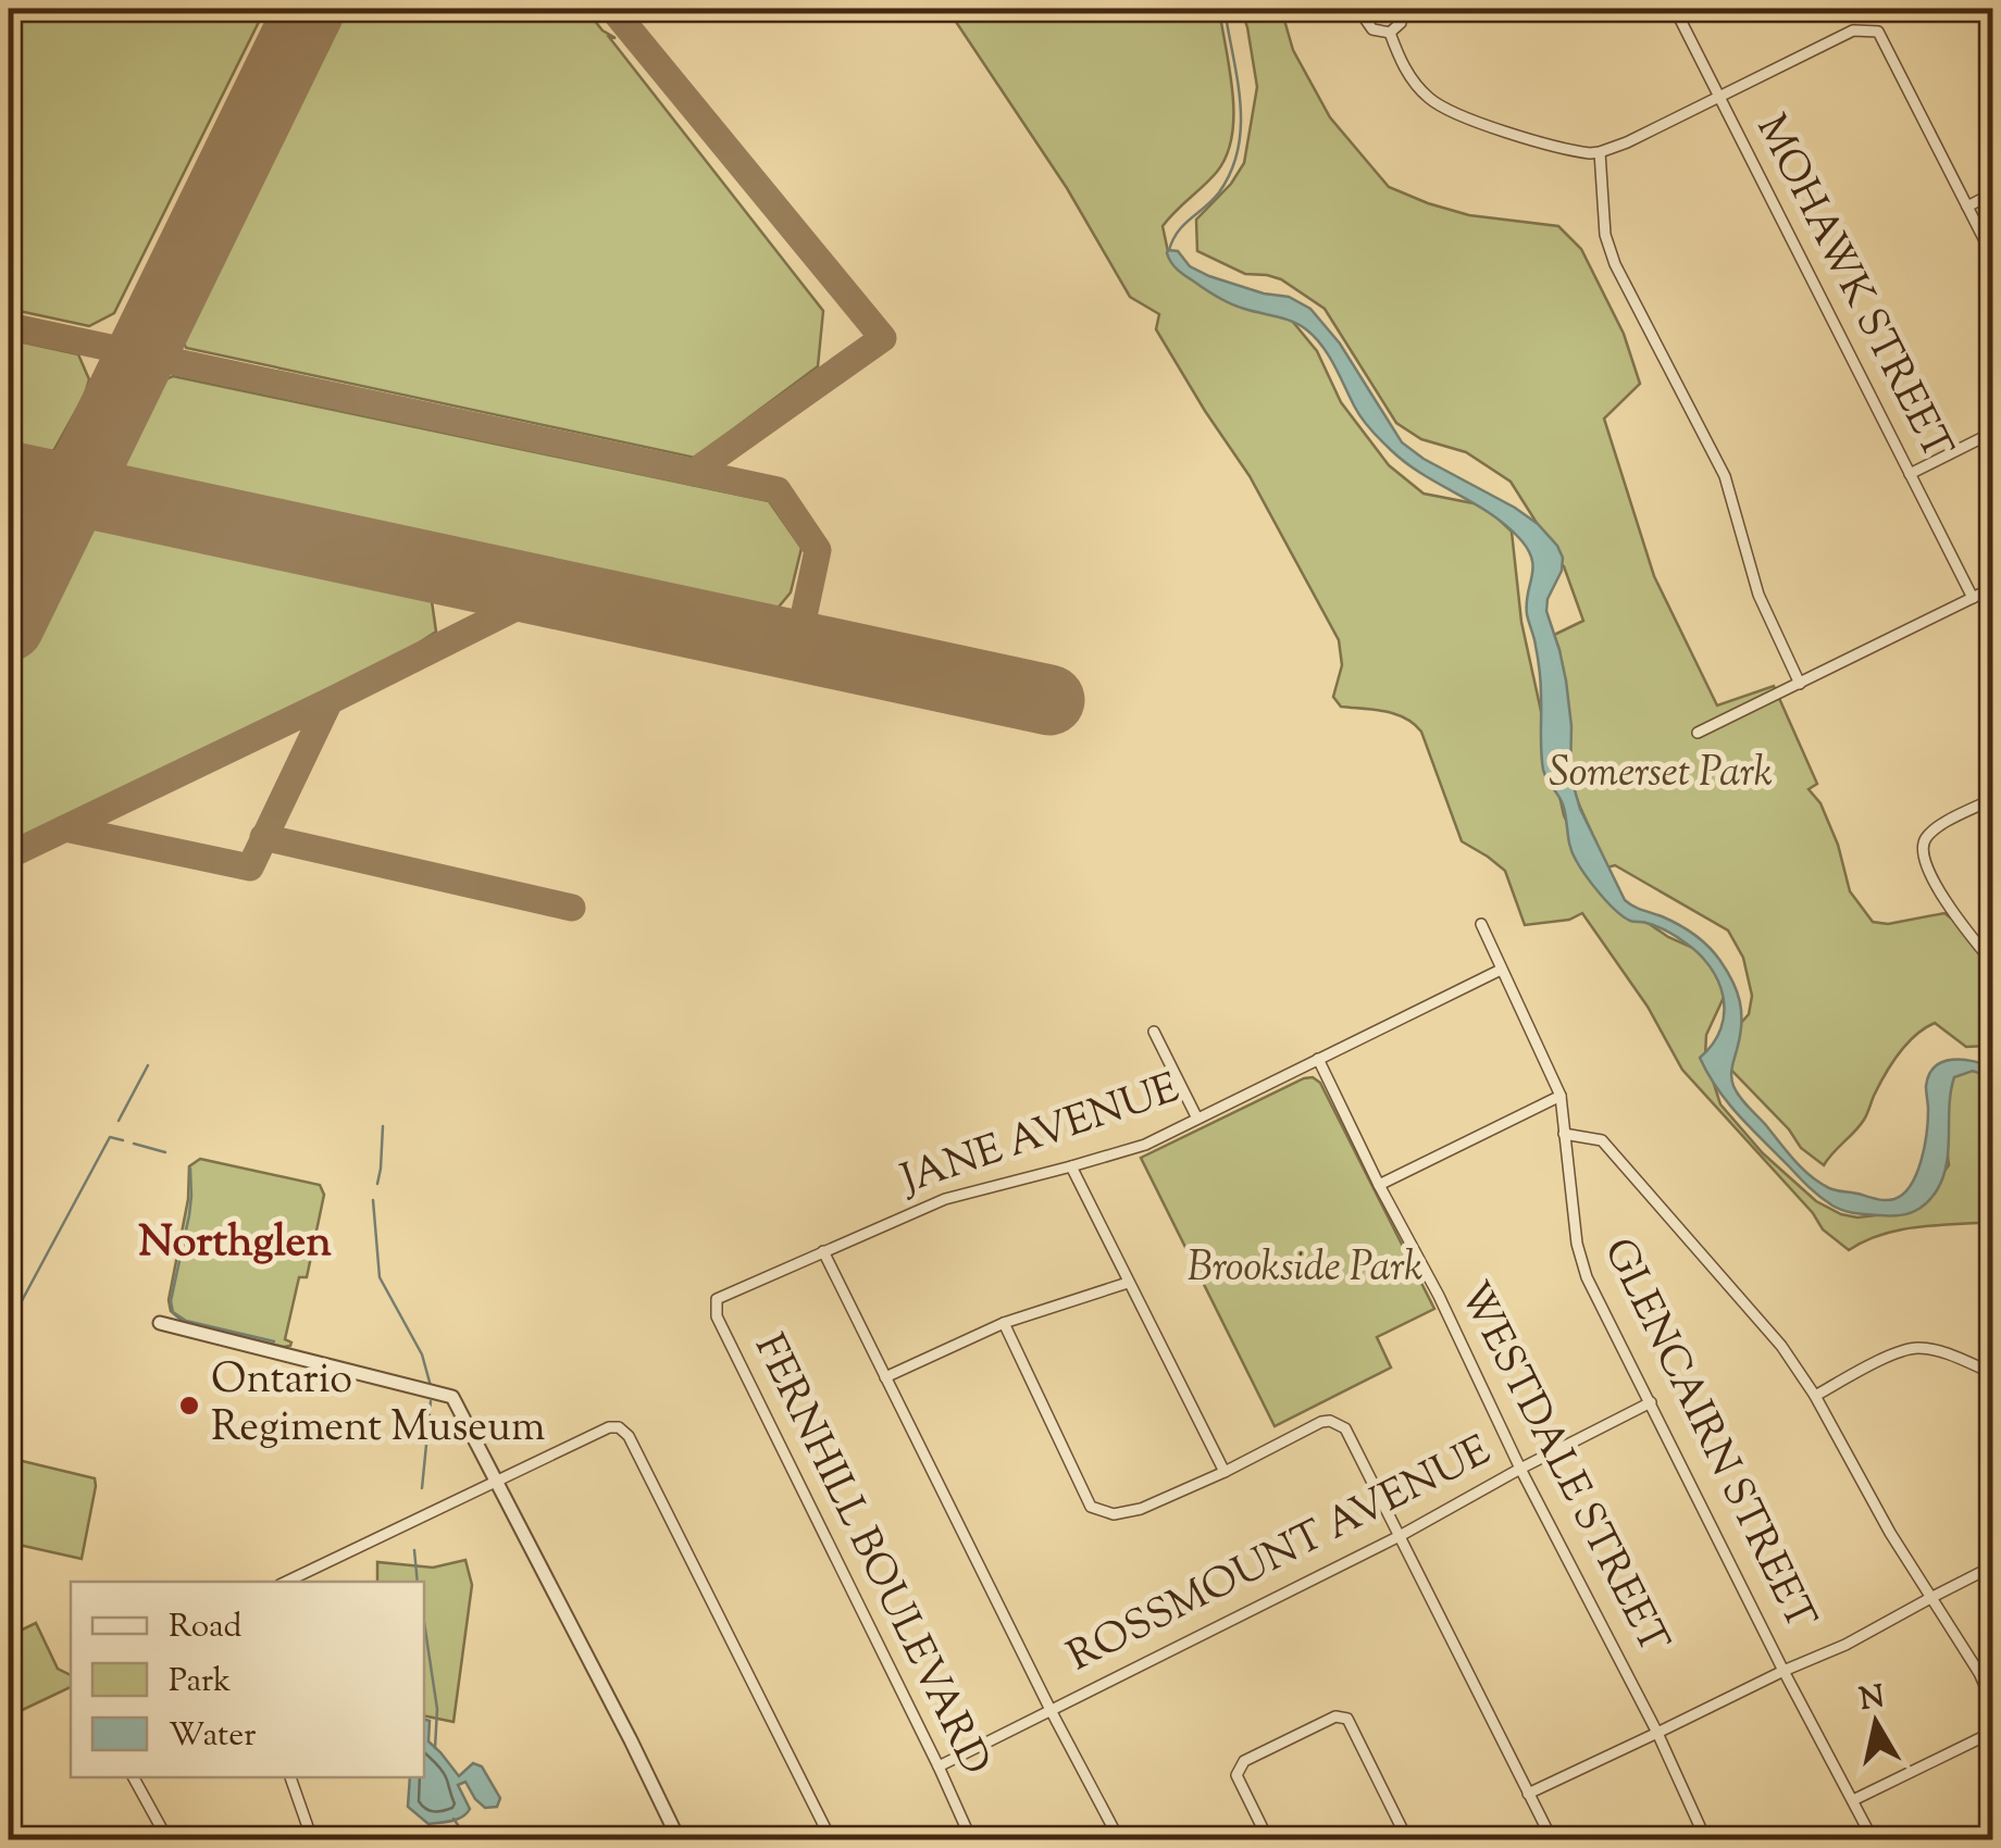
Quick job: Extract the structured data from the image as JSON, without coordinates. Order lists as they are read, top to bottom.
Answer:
{
  "streets": {
    "street": [
      "MOHAWK STREET",
      "JANE AVENUE",
      "GLENCAIRN STREET",
      "WESTDALE STREET",
      "FERNHILL BOULEVARD",
      "ROSSMOUNT AVENUE"
    ]
  },
  "crossings": [
    ["JANE AVENUE", "GLENCAIRN STREET"],
    ["JANE AVENUE", "WESTDALE STREET"],
    ["JANE AVENUE", "FERNHILL BOULEVARD"],
    ["GLENCAIRN STREET", "ROSSMOUNT AVENUE"],
    ["WESTDALE STREET", "ROSSMOUNT AVENUE"],
    ["FERNHILL BOULEVARD", "ROSSMOUNT AVENUE"]
  ],
  "districts": ["Northglen"],
  "parks": ["Somerset Park", "Brookside Park"],
  "places": ["Ontario Regiment Museum"],
  "legend": ["Road", "Park", "Water"],
  "north": "top"
}
